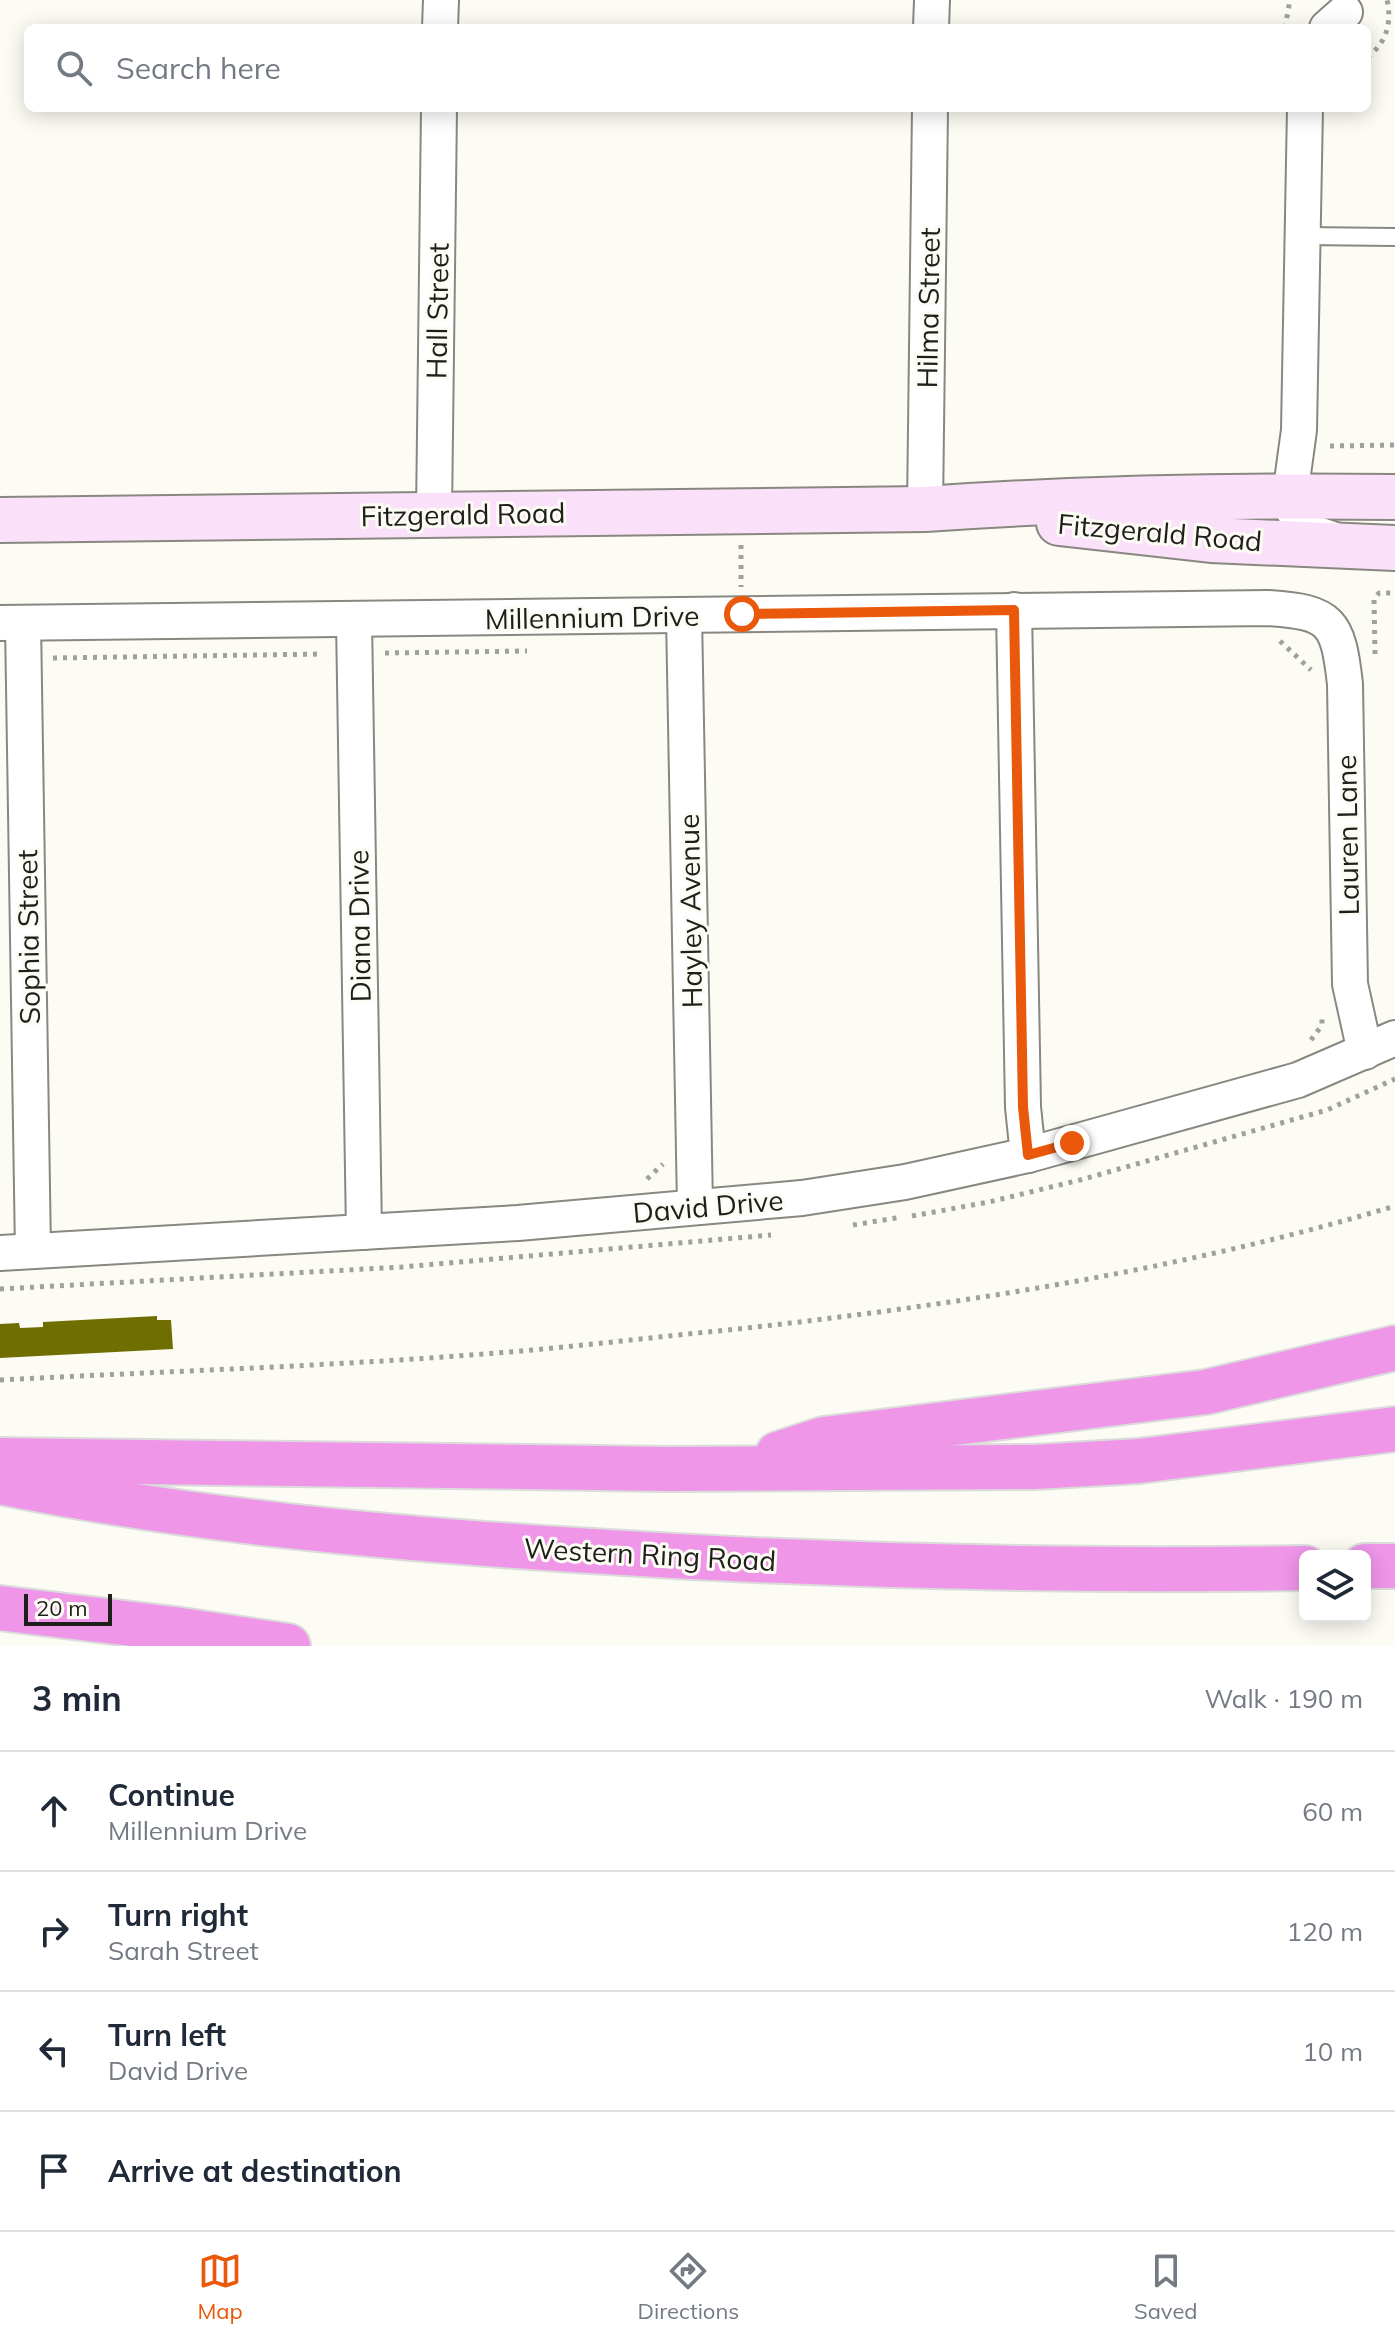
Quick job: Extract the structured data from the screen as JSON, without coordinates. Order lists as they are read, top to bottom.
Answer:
{
  "streets": {
    "highway": ["Western Ring Road"],
    "street": [
      "Hilma Street",
      "Hall Street",
      "Fitzgerald Road",
      "Millennium Drive",
      "Lauren Lane",
      "Hayley Avenue",
      "Diana Drive",
      "Sophia Street",
      "David Drive"
    ]
  },
  "crossings": [
    ["Hilma Street", "Fitzgerald Road"],
    ["Hall Street", "Fitzgerald Road"],
    ["Millennium Drive", "Lauren Lane"],
    ["Millennium Drive", "Hayley Avenue"],
    ["Millennium Drive", "Diana Drive"],
    ["Millennium Drive", "Sophia Street"],
    ["Lauren Lane", "David Drive"],
    ["Hayley Avenue", "David Drive"],
    ["Diana Drive", "David Drive"],
    ["Sophia Street", "David Drive"]
  ],
  "scale_bar": "20 m",
  "page": {
    "search": "Search here",
    "scale": "20 m",
    "heading": ["3 min", "Walk · 190 m"],
    "list": [
      ["Continue", "Millennium Drive", "60 m"],
      ["Turn right", "Sarah Street", "120 m"],
      ["Turn left", "David Drive", "10 m"],
      "Arrive at destination"
    ],
    "nav": ["Map", "Directions", "Saved"]
  }
}
